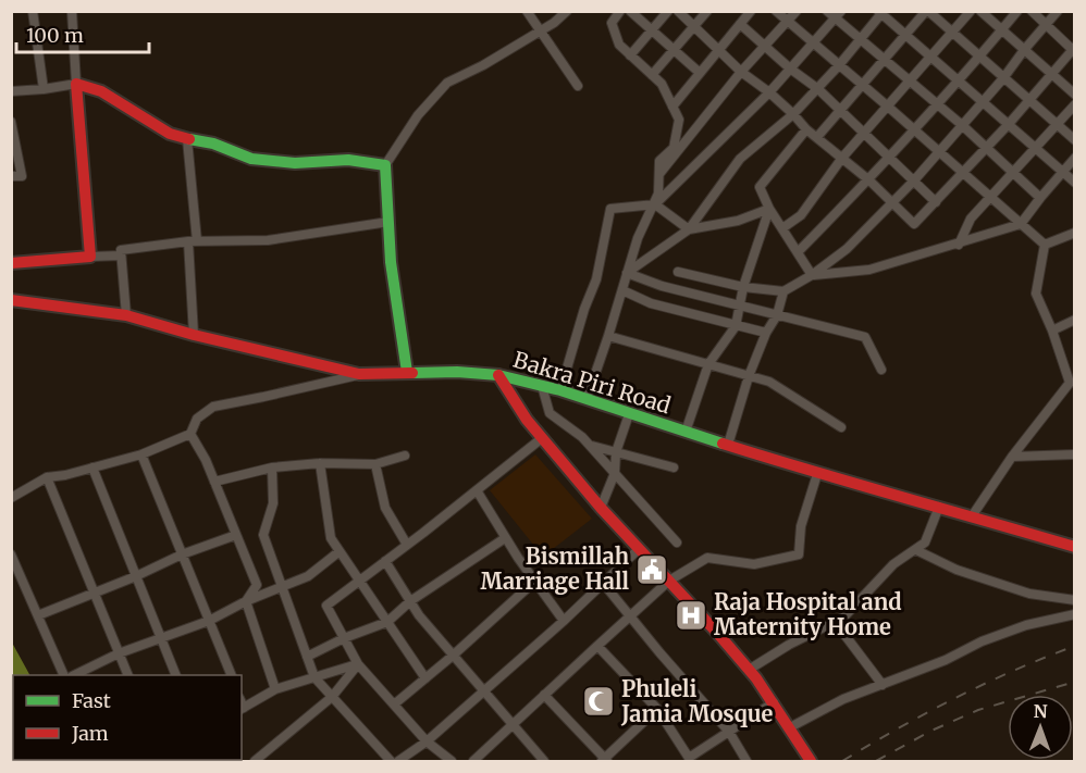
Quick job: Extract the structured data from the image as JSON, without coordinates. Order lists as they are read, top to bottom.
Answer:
{
  "streets": {
    "street": ["Bakra Piri Road"]
  },
  "places": {
    "public building": ["Bismillah Marriage Hall"],
    "hospital": ["Raja Hospital and Maternity Home"],
    "mosque": ["Phuleli Jamia Mosque"]
  },
  "legend": ["Fast", "Jam"],
  "scale_bar": "100 m",
  "north": "top"
}
